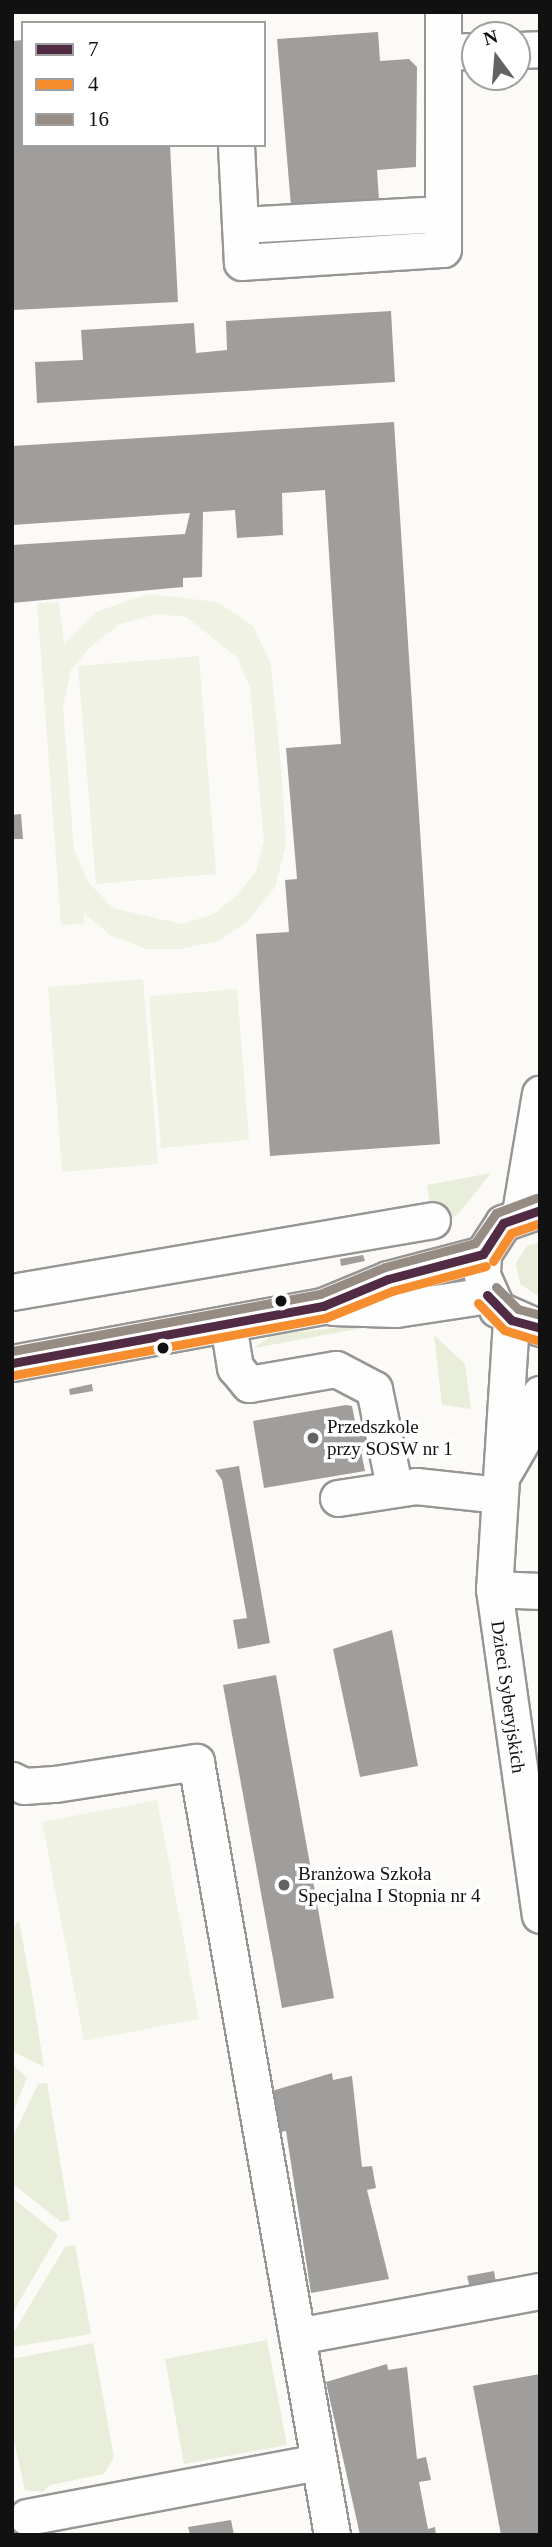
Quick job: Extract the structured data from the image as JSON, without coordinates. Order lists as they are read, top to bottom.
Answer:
{
  "streets": {
    "street": ["Dzieci Syberyjskich"]
  },
  "places": ["Przedszkole przy SOSW nr 1", "Branżowa Szkoła Specjalna I Stopnia nr 4"],
  "lines": ["transit line 16", "transit line 7", "transit line 4"],
  "legend": ["7", "4", "16"],
  "north": "top"
}
